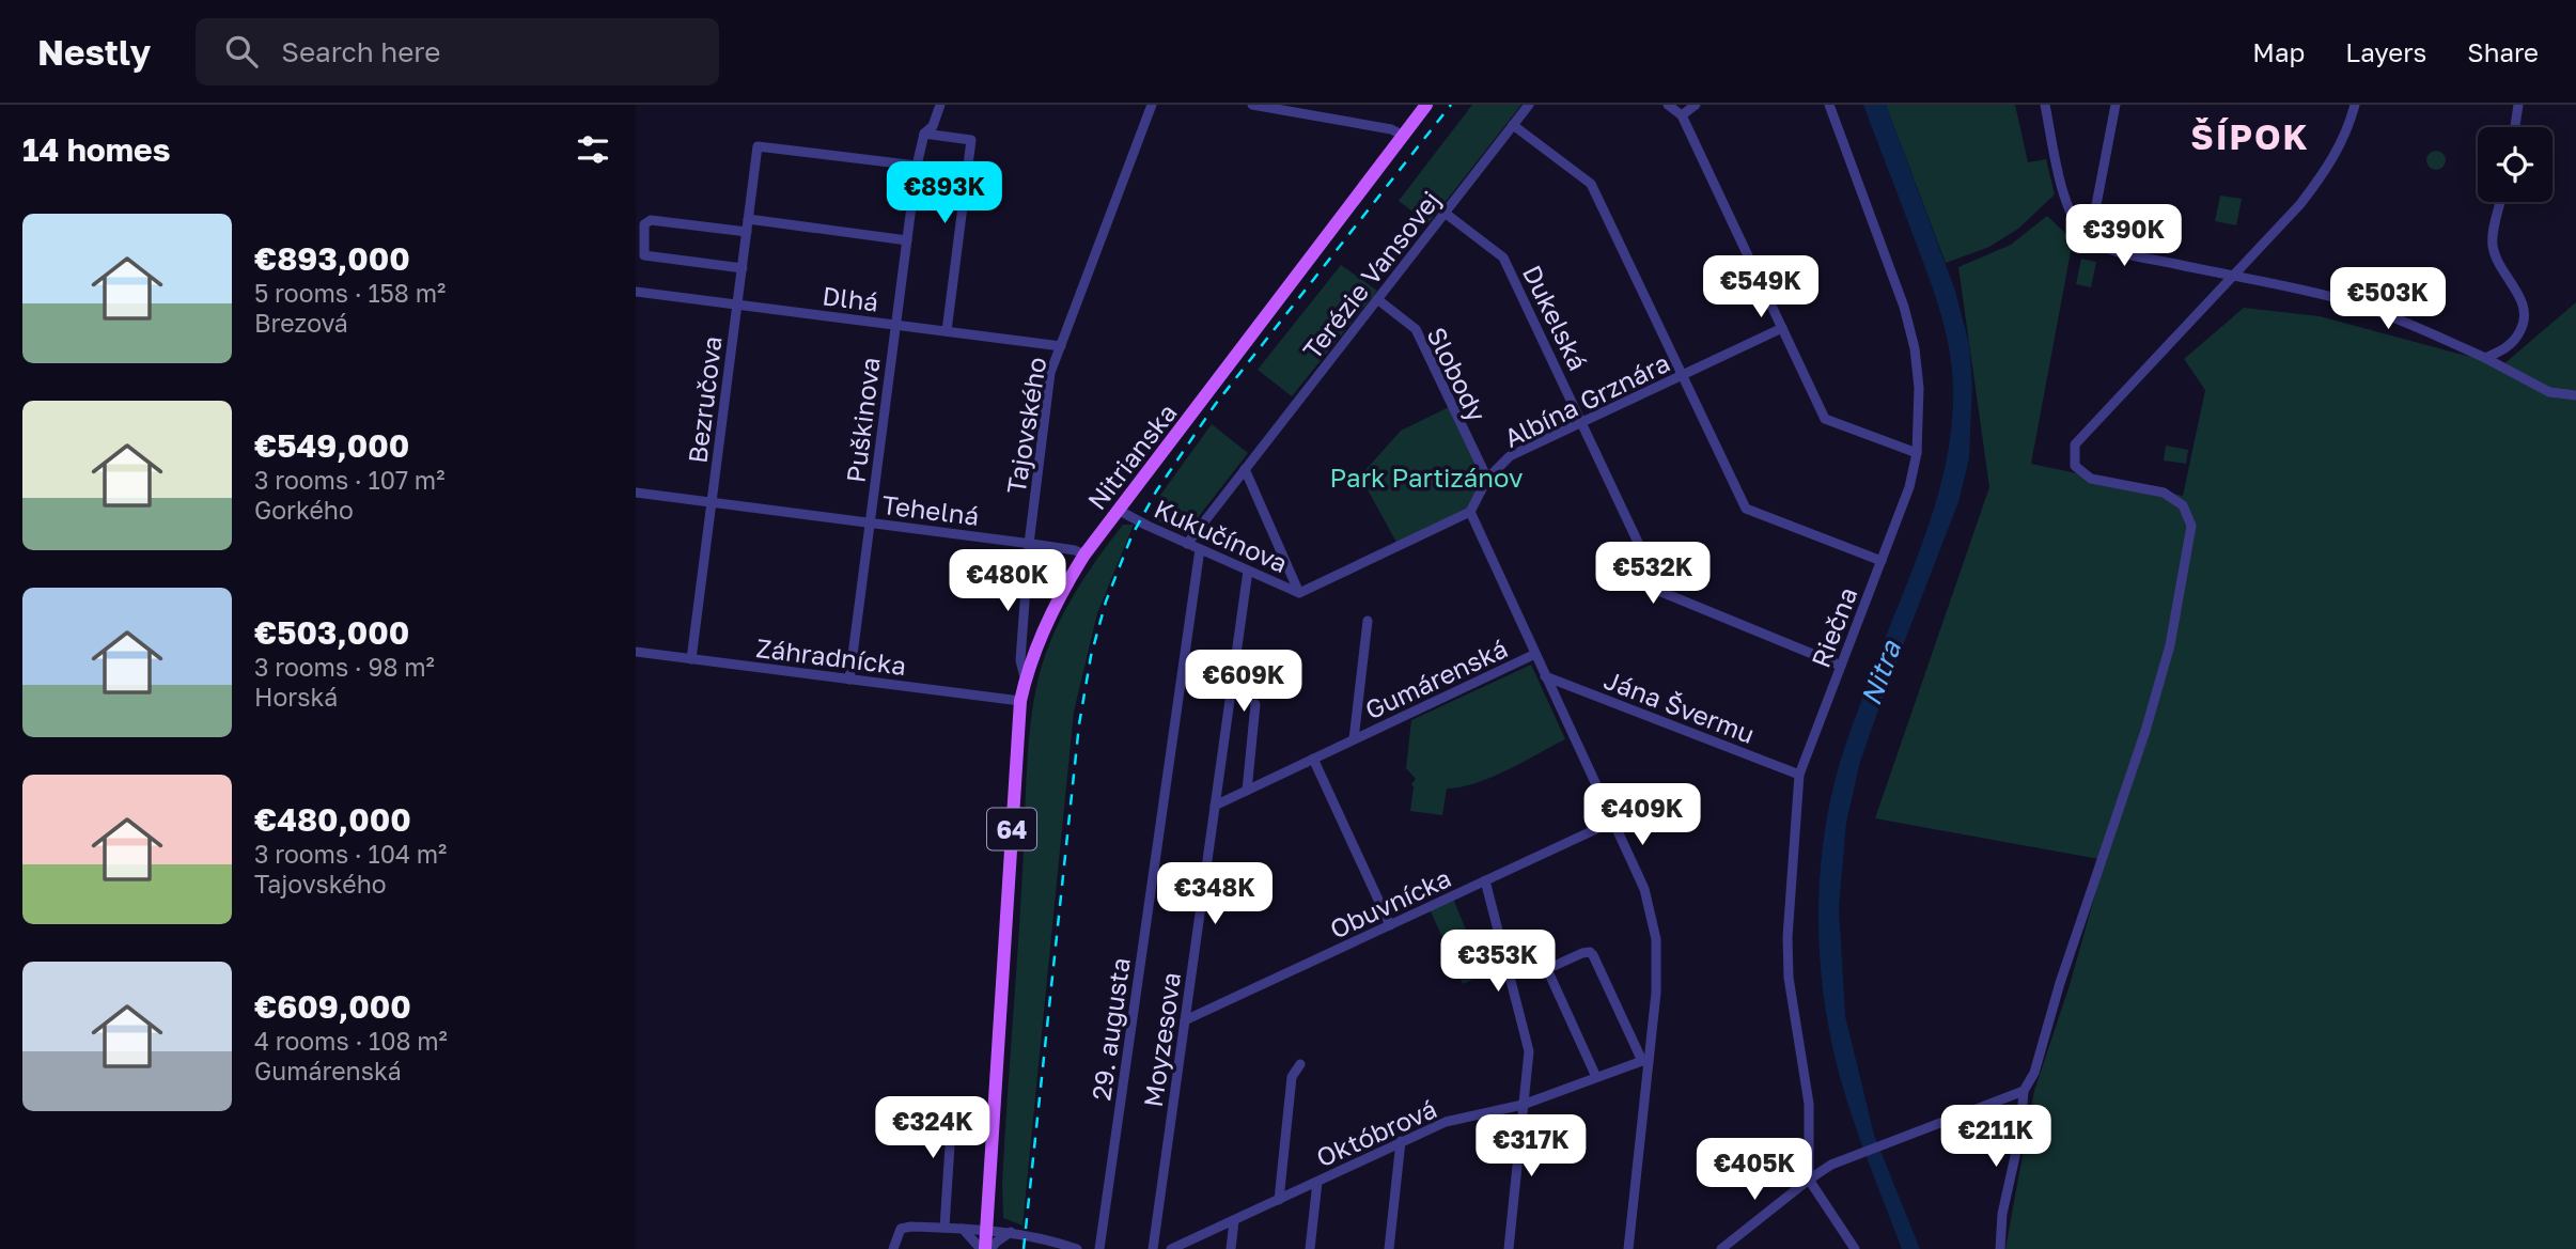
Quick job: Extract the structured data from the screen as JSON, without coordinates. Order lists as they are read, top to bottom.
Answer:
{
  "streets": {
    "main road": ["Nitrianska", "64"],
    "street": [
      "Terézie Vansovej",
      "Dlhá",
      "Dukelská",
      "Slobody",
      "Bezručova",
      "Albína Grznára",
      "Puškinova",
      "Tajovského",
      "Tehelná",
      "Kukučínova",
      "Riečna",
      "Záhradnícka",
      "Gumárenská",
      "Jána Švermu",
      "Obuvnícka",
      "29. augusta",
      "Moyzesova",
      "Októbrová"
    ]
  },
  "crossings": [
    ["Terézie Vansovej", "Dukelská"],
    ["Terézie Vansovej", "Slobody"],
    ["Terézie Vansovej", "Kukučínova"],
    ["Dlhá", "Bezručova"],
    ["Dlhá", "Puškinova"],
    ["Dlhá", "Tajovského"],
    ["Dukelská", "Albína Grznára"],
    ["Dukelská", "Riečna"],
    ["Slobody", "Albína Grznára"],
    ["Bezručova", "Puškinova"],
    ["Bezručova", "Tehelná"],
    ["Bezručova", "Záhradnícka"],
    ["Albína Grznára", "Kukučínova"],
    ["Puškinova", "Tehelná"],
    ["Puškinova", "Záhradnícka"],
    ["Tajovského", "Nitrianska"],
    ["Tajovského", "Tehelná"],
    ["Nitrianska", "Tehelná"],
    ["Nitrianska", "Kukučínova"],
    ["Nitrianska", "Záhradnícka"],
    ["Kukučínova", "29. augusta"],
    ["Kukučínova", "Moyzesova"],
    ["Riečna", "Jána Švermu"],
    ["Gumárenská", "Moyzesova"],
    ["Obuvnícka", "Moyzesova"]
  ],
  "districts": ["ŠÍPOK"],
  "water": ["Nitra"],
  "parks": ["Park Partizánov"],
  "page": {
    "header": "Nestly",
    "search": "Search here",
    "nav": ["Map", "Layers", "Share"],
    "heading": "14 homes",
    "price": [
      "€893K",
      "€390K",
      "€549K",
      "€503K",
      "€532K",
      "€480K",
      "€609K",
      "€409K",
      "€348K",
      "€353K",
      "€324K",
      "€211K",
      "€317K",
      "€405K"
    ],
    "list": [
      {
        "name": "€893,000",
        "note": "5 rooms · 158 m² · Brezová"
      },
      {
        "name": "€549,000",
        "note": "3 rooms · 107 m² · Gorkého"
      },
      {
        "name": "€503,000",
        "note": "3 rooms · 98 m² · Horská"
      },
      {
        "name": "€480,000",
        "note": "3 rooms · 104 m² · Tajovského"
      },
      {
        "name": "€609,000",
        "note": "4 rooms · 108 m² · Gumárenská"
      }
    ]
  }
}
